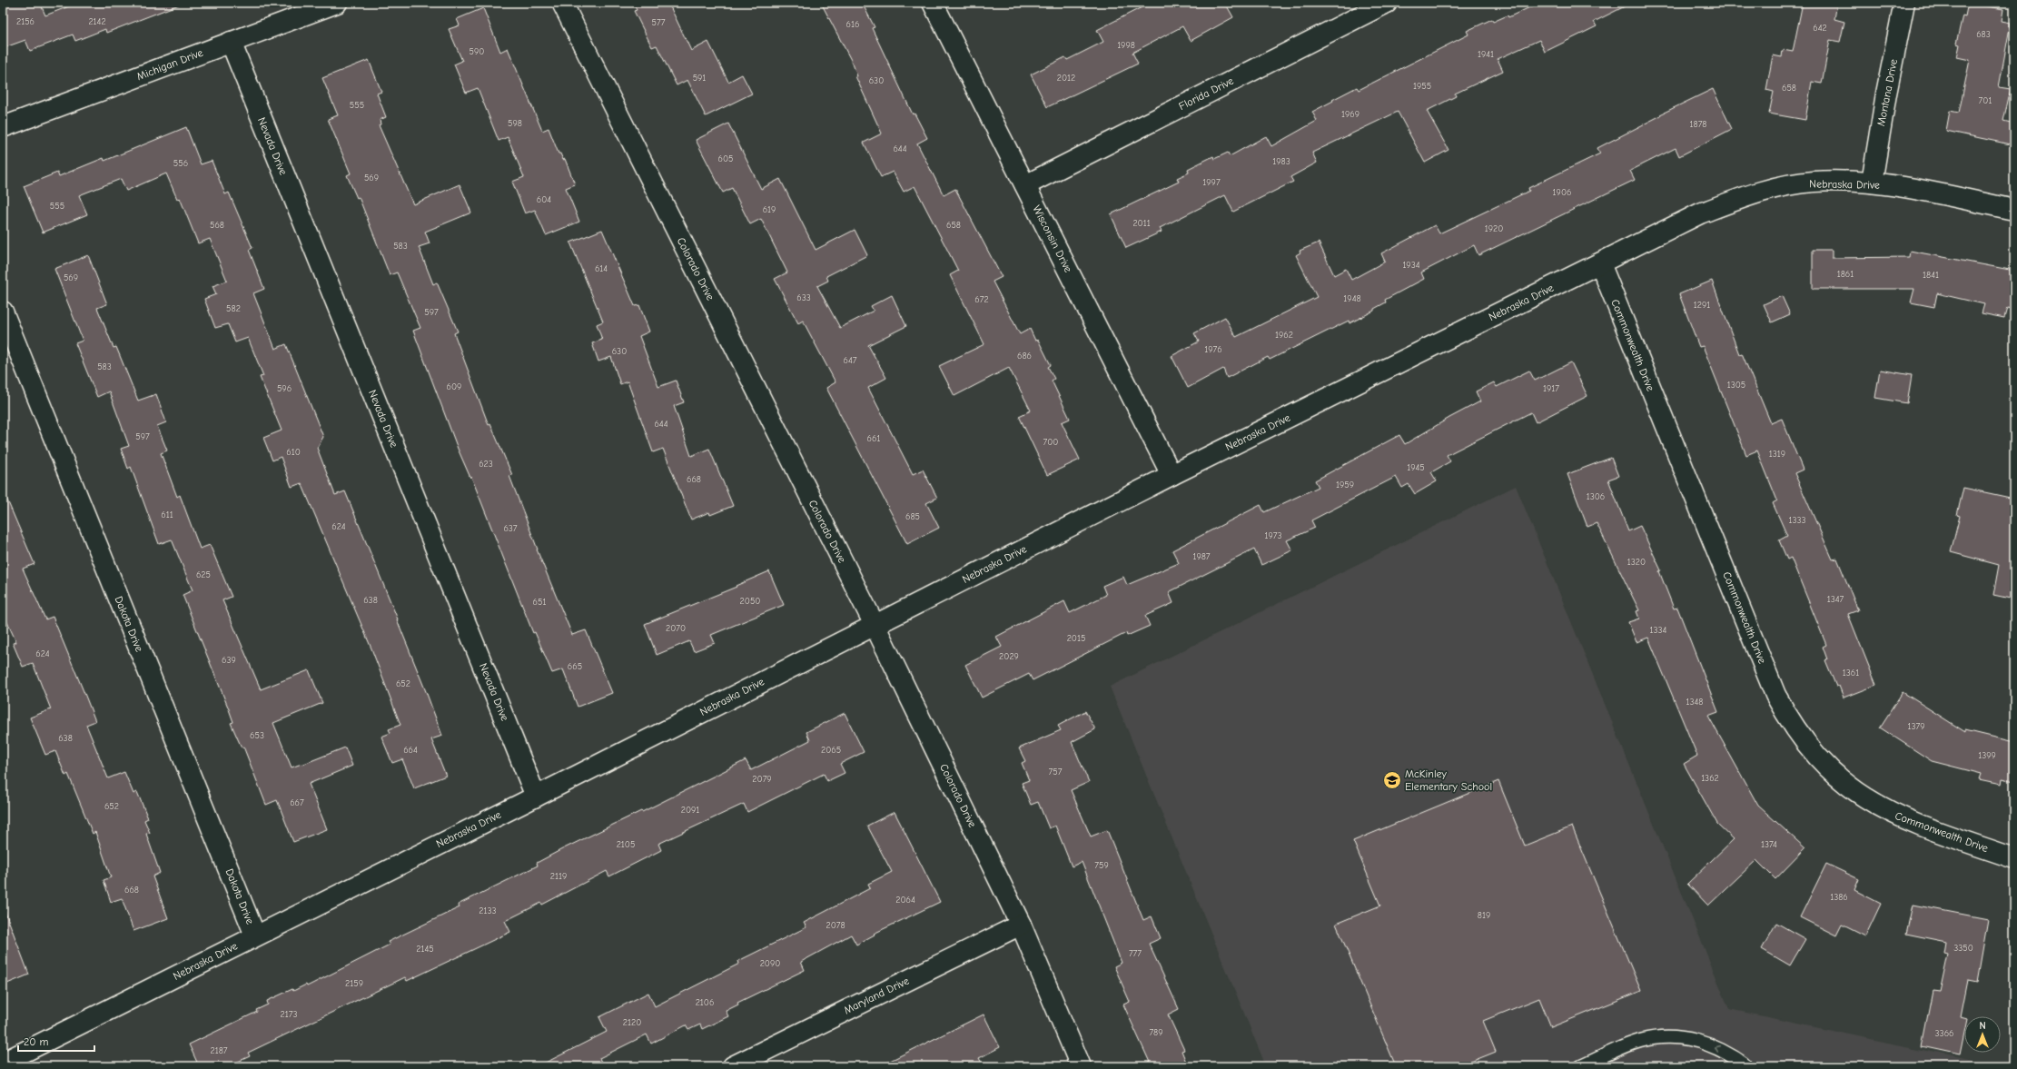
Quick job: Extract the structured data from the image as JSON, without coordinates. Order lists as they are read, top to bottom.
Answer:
{
  "streets": {
    "street": [
      "Michigan Drive",
      "Montana Drive",
      "Florida Drive",
      "Nevada Drive",
      "Nebraska Drive",
      "Wisconsin Drive",
      "Colorado Drive",
      "Commonwealth Drive",
      "Dakota Drive",
      "Maryland Drive"
    ]
  },
  "crossings": [
    ["Michigan Drive", "Nevada Drive"],
    ["Montana Drive", "Nebraska Drive"],
    ["Florida Drive", "Wisconsin Drive"],
    ["Nevada Drive", "Nebraska Drive"],
    ["Nebraska Drive", "Wisconsin Drive"],
    ["Nebraska Drive", "Colorado Drive"],
    ["Nebraska Drive", "Commonwealth Drive"],
    ["Nebraska Drive", "Dakota Drive"],
    ["Colorado Drive", "Maryland Drive"]
  ],
  "places": {
    "school or university": ["McKinley Elementary School"]
  },
  "house_numbers": [
    "2156",
    "2142",
    "577",
    "616",
    "642",
    "683",
    "1998",
    "590",
    "1941",
    "591",
    "2012",
    "630",
    "1955",
    "658",
    "701",
    "555",
    "1969",
    "598",
    "1878",
    "644",
    "605",
    "1983",
    "556",
    "569",
    "1997",
    "1906",
    "604",
    "555",
    "619",
    "2011",
    "568",
    "658",
    "1920",
    "583",
    "1934",
    "614",
    "1861",
    "1841",
    "569",
    "633",
    "1948",
    "672",
    "1291",
    "582",
    "597",
    "1962",
    "1976",
    "630",
    "686",
    "647",
    "583",
    "1305",
    "609",
    "596",
    "1917",
    "644",
    "597",
    "661",
    "700",
    "610",
    "1319",
    "623",
    "1945",
    "668",
    "1959",
    "1306",
    "611",
    "685",
    "1333",
    "624",
    "637",
    "1973",
    "1987",
    "1320",
    "625",
    "1347",
    "638",
    "2050",
    "651",
    "2070",
    "1334",
    "2015",
    "624",
    "2029",
    "639",
    "665",
    "1361",
    "652",
    "1348",
    "1379",
    "653",
    "638",
    "664",
    "2065",
    "1399",
    "757",
    "1362",
    "2079",
    "667",
    "652",
    "2091",
    "2105",
    "1374",
    "759",
    "2119",
    "668",
    "1386",
    "2064",
    "2133",
    "819",
    "2078",
    "3350",
    "2145",
    "777",
    "2090",
    "2159",
    "2106",
    "2173",
    "2120",
    "789",
    "3366",
    "2187"
  ],
  "scale_bar": "20 m",
  "north": "top"
}
